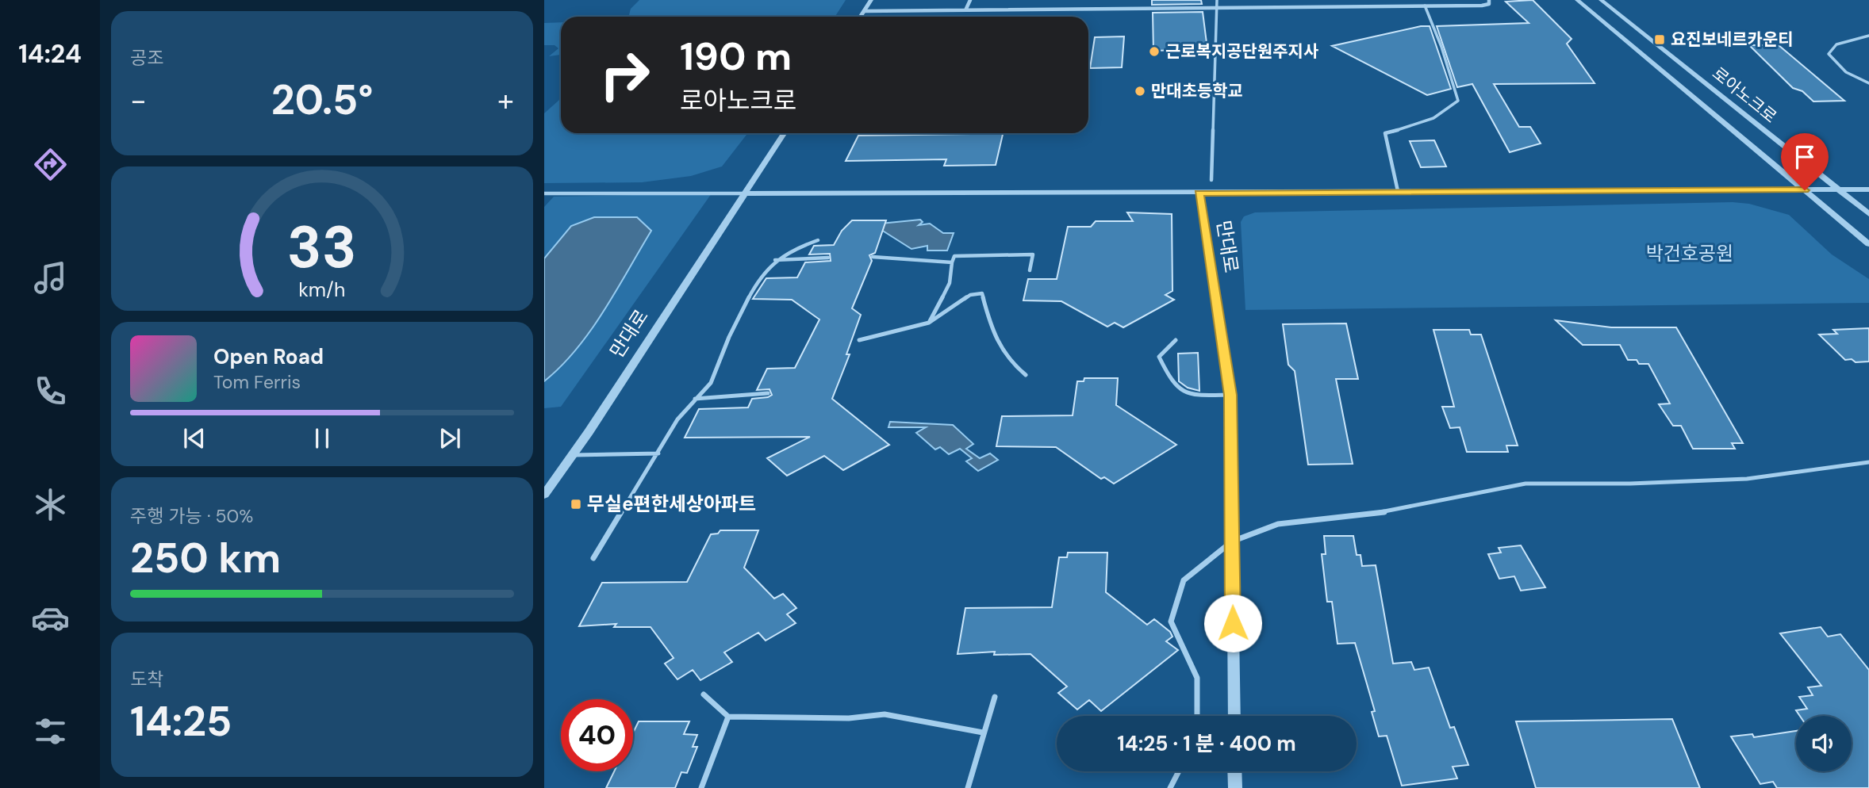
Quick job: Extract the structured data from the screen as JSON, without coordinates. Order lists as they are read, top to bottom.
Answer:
{
  "streets": {
    "street": ["로아노크로", "만대로"]
  },
  "parks": ["박건호공원"],
  "places": {
    "transit": ["요진보네르카운티", "무실e편한세상아파트"],
    "other": ["근로복지공단원주지사", "만대초등학교"]
  },
  "page": {
    "tabs": "14:24",
    "tile": [
      "공조",
      ["주행 가능 · 50%", "250 km"],
      ["도착", "14:25"]
    ],
    "turn": ["190 m", "로아노크로"],
    "heat": ["−", "20.5°", "+"],
    "song": ["Open Road", "Tom Ferris"],
    "limit": "40",
    "trip": "14:25 · 1 분 · 400 m",
    "gauge": ["33", "km/h"]
  }
}
